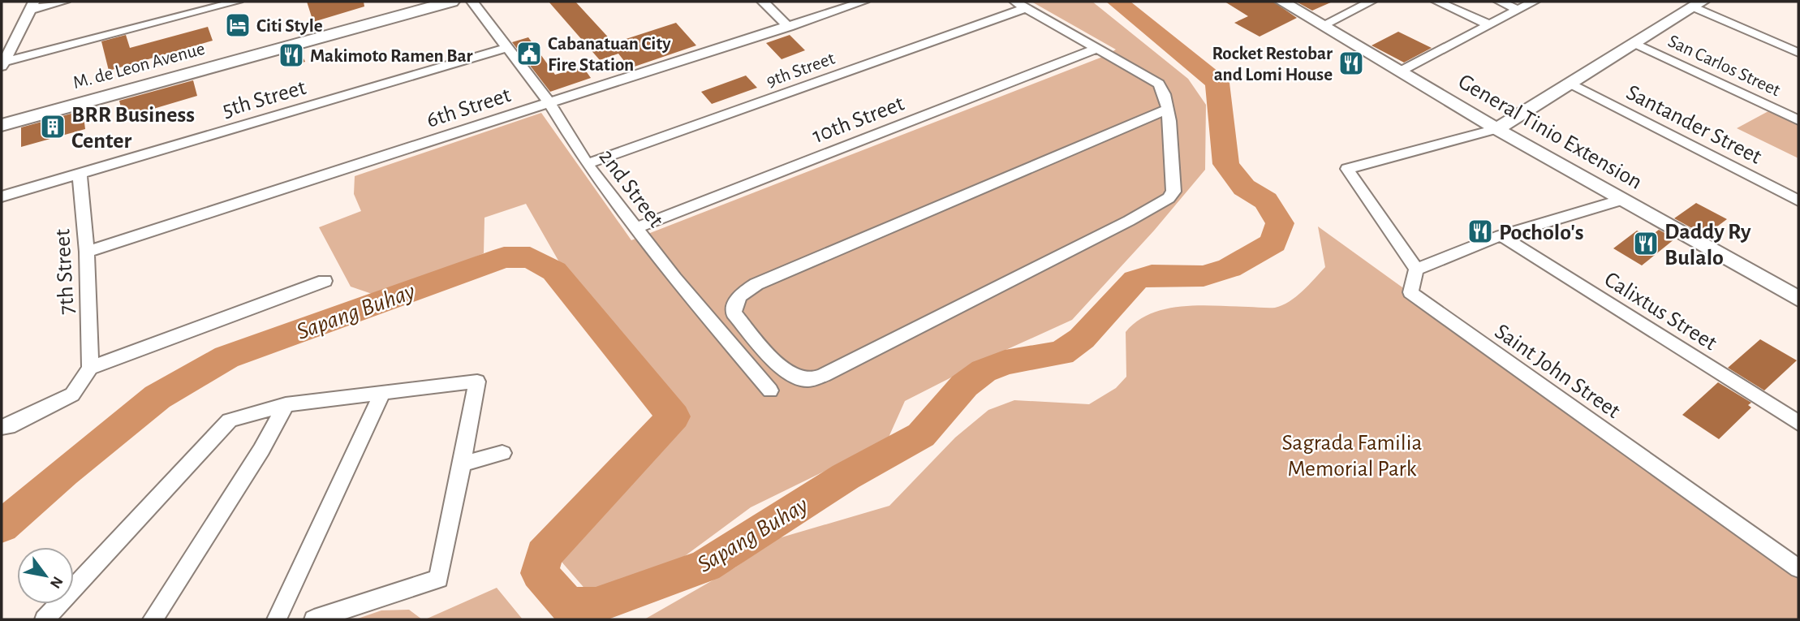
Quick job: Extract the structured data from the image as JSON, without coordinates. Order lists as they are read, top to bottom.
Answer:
{
  "streets": {
    "main road": ["M. de Leon Avenue"],
    "street": [
      "San Carlos Street",
      "9th Street",
      "5th Street",
      "6th Street",
      "10th Street",
      "Santander Street",
      "General Tinio Extension",
      "2nd Street",
      "7th Street",
      "Calixtus Street",
      "Saint John Street"
    ]
  },
  "crossings": [
    ["9th Street", "2nd Street"],
    ["5th Street", "2nd Street"],
    ["5th Street", "7th Street"],
    ["6th Street", "2nd Street"],
    ["6th Street", "7th Street"],
    ["10th Street", "2nd Street"]
  ],
  "water": ["Sapang Buhay"],
  "parks": ["Sagrada Familia Memorial Park"],
  "places": {
    "hotel": ["Citi Style"],
    "public building": ["Cabanatuan City Fire Station"],
    "restaurant": [
      "Makimoto Ramen Bar",
      "Rocket Restobar and Lomi House",
      "Pocholo's",
      "Daddy Ry Bulalo"
    ],
    "building": ["BRR Business Center"]
  },
  "north": "bottom right"
}
